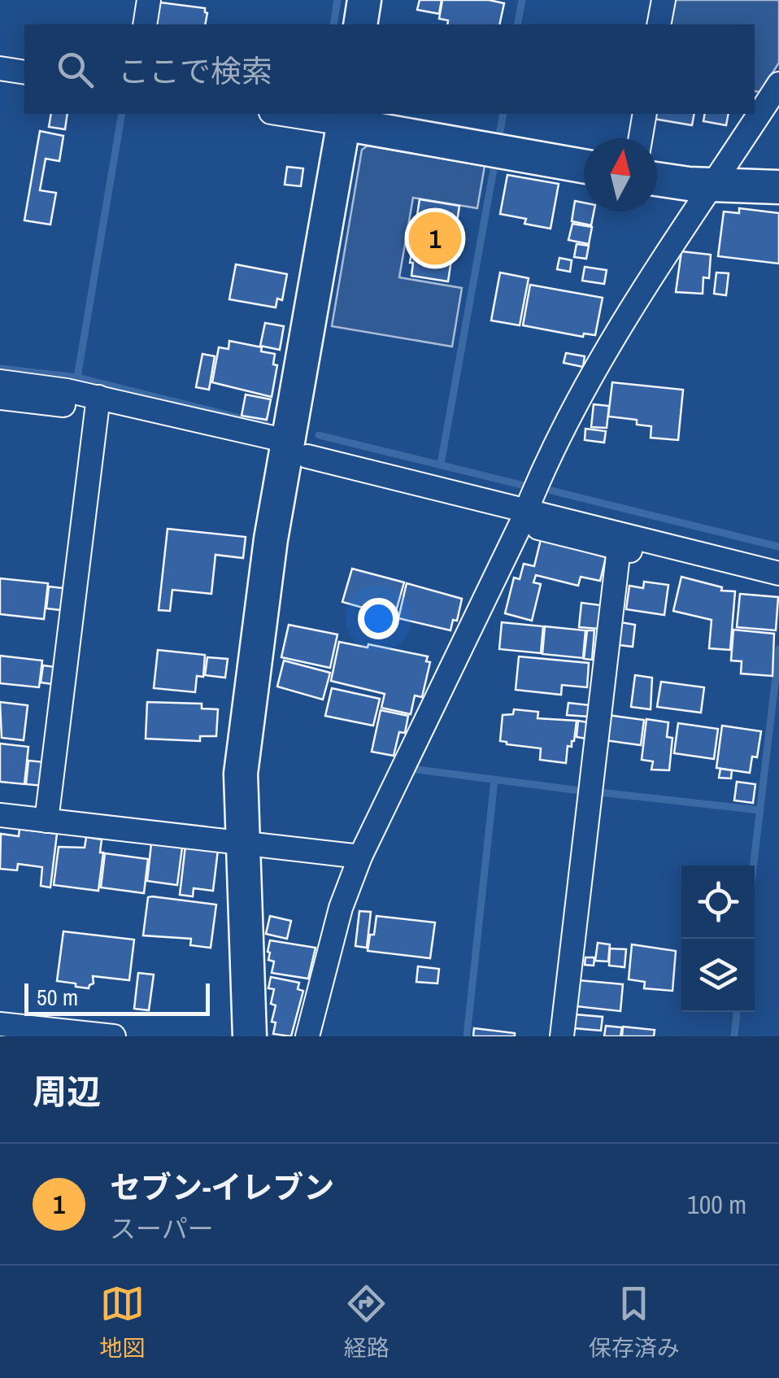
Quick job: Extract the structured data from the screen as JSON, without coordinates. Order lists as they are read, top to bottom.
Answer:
{
  "scale_bar": "50 m",
  "north": "top",
  "page": {
    "search": "ここで検索",
    "pins": "1",
    "scale": "50 m",
    "heading": "周辺",
    "list": [
      {
        "mark": "1",
        "name": "セブン-イレブン",
        "note": "スーパー",
        "value": "100 m"
      }
    ],
    "nav": ["地図", "経路", "保存済み"]
  }
}
